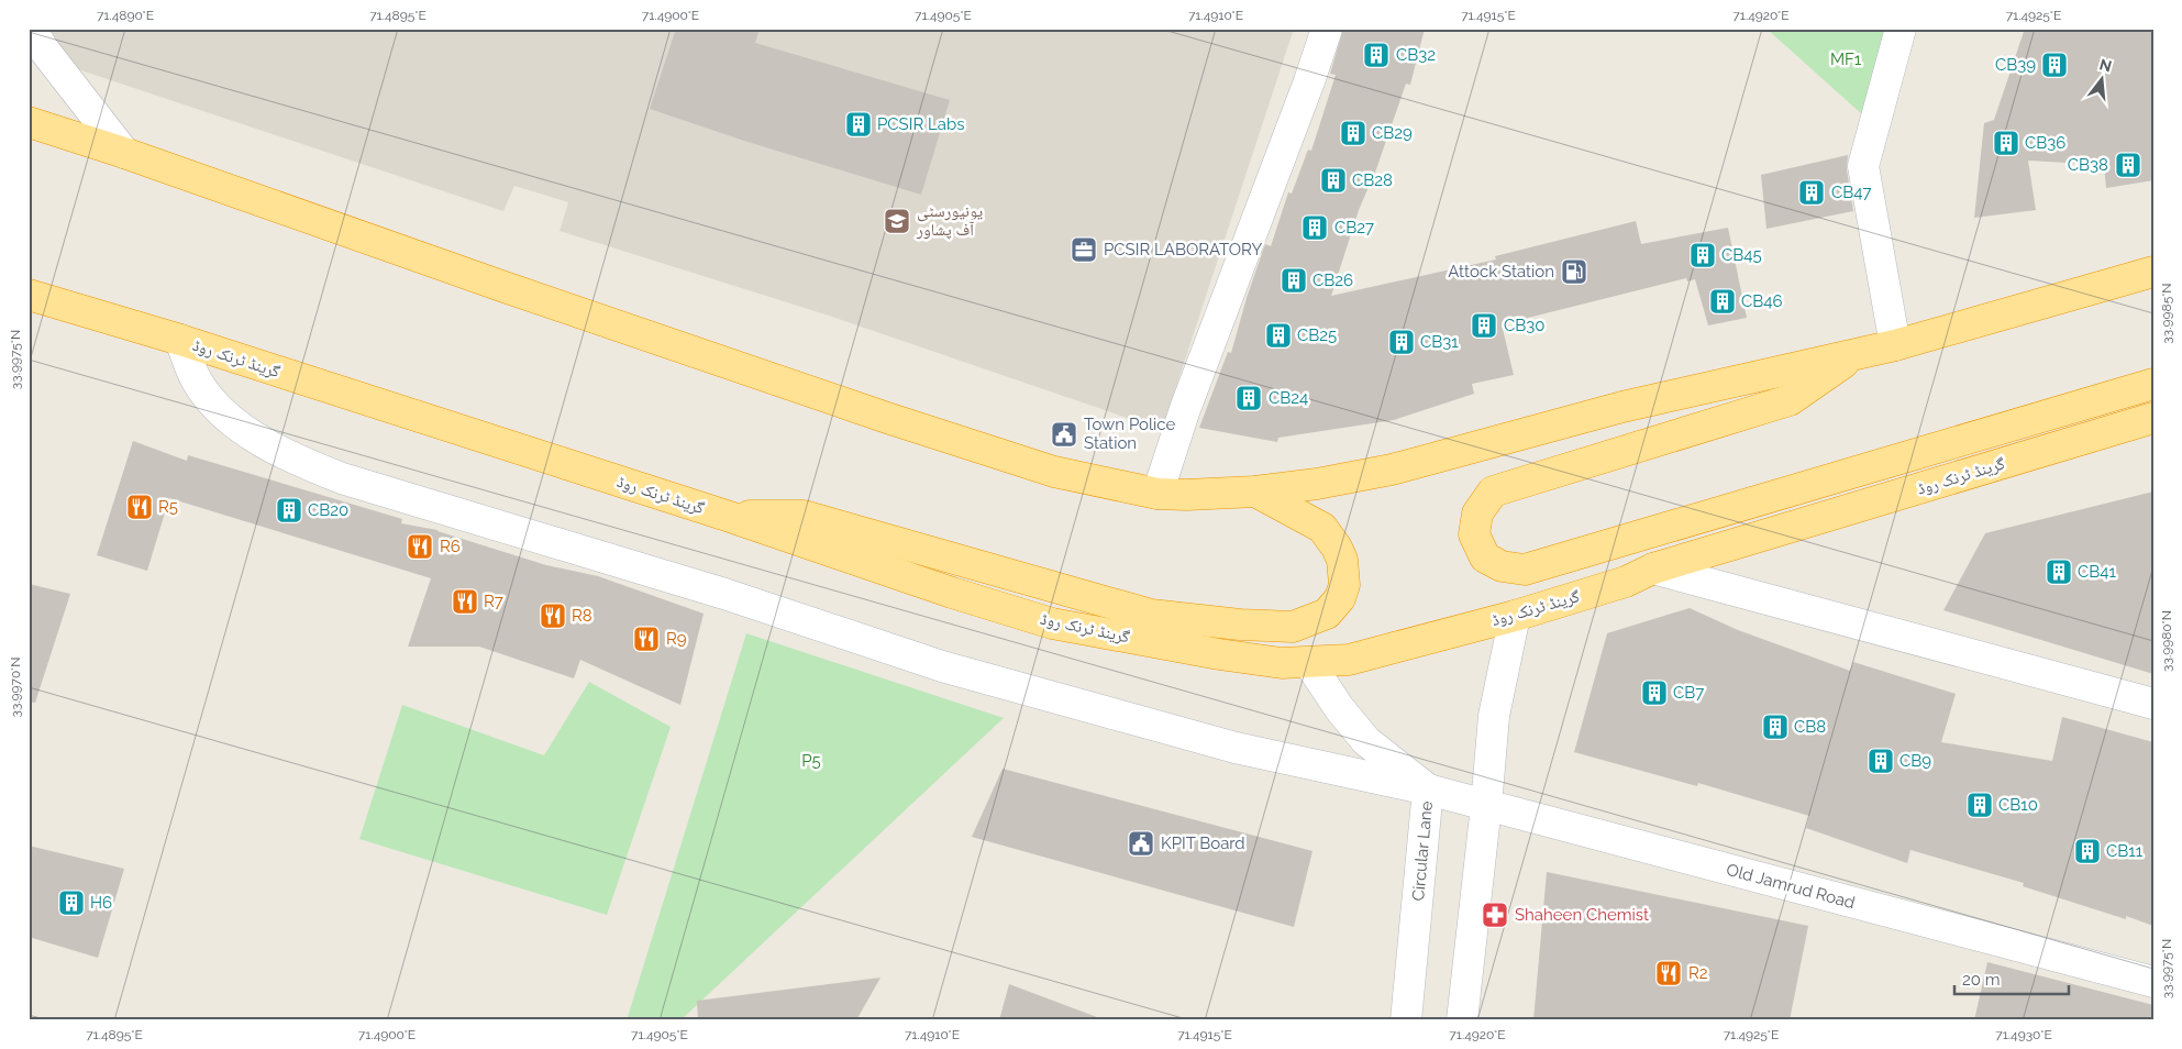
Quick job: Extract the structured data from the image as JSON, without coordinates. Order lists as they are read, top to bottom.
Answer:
{
  "streets": {
    "highway": ["گرینڈ ٹرنک روڈ"],
    "street": ["Circular Lane", "Old Jamrud Road"]
  },
  "crossings": [
    ["گرینڈ ٹرنک روڈ", "Circular Lane"],
    ["گرینڈ ٹرنک روڈ", "Old Jamrud Road"],
    ["Circular Lane", "Old Jamrud Road"]
  ],
  "parks": ["MF1", "P5"],
  "places": {
    "building": [
      "CB32",
      "CB39",
      "PCSIR Labs",
      "CB29",
      "CB36",
      "CB38",
      "CB28",
      "CB47",
      "CB27",
      "CB45",
      "CB26",
      "CB46",
      "CB30",
      "CB25",
      "CB31",
      "CB24",
      "CB20",
      "CB41",
      "CB7",
      "CB8",
      "CB9",
      "CB10",
      "CB11",
      "H6"
    ],
    "school or university": ["یونیورسٹی آف پشاور"],
    "office": ["PCSIR LABORATORY"],
    "fuel station": ["Attock Station"],
    "public building": ["Town Police Station", "KPIT Board"],
    "restaurant": [
      "R5",
      "R6",
      "R7",
      "R8",
      "R9",
      "R2"
    ],
    "pharmacy": ["Shaheen Chemist"]
  },
  "scale_bar": "20 m",
  "north": "top",
  "coordinates": [
    "71.4890°E",
    "71.4895°E",
    "71.4900°E",
    "71.4905°E",
    "71.4910°E",
    "71.4915°E",
    "71.4920°E",
    "71.4925°E",
    "33.9985°N",
    "33.9975°N",
    "33.9980°N",
    "33.9970°N",
    "71.4930°E"
  ]
}
